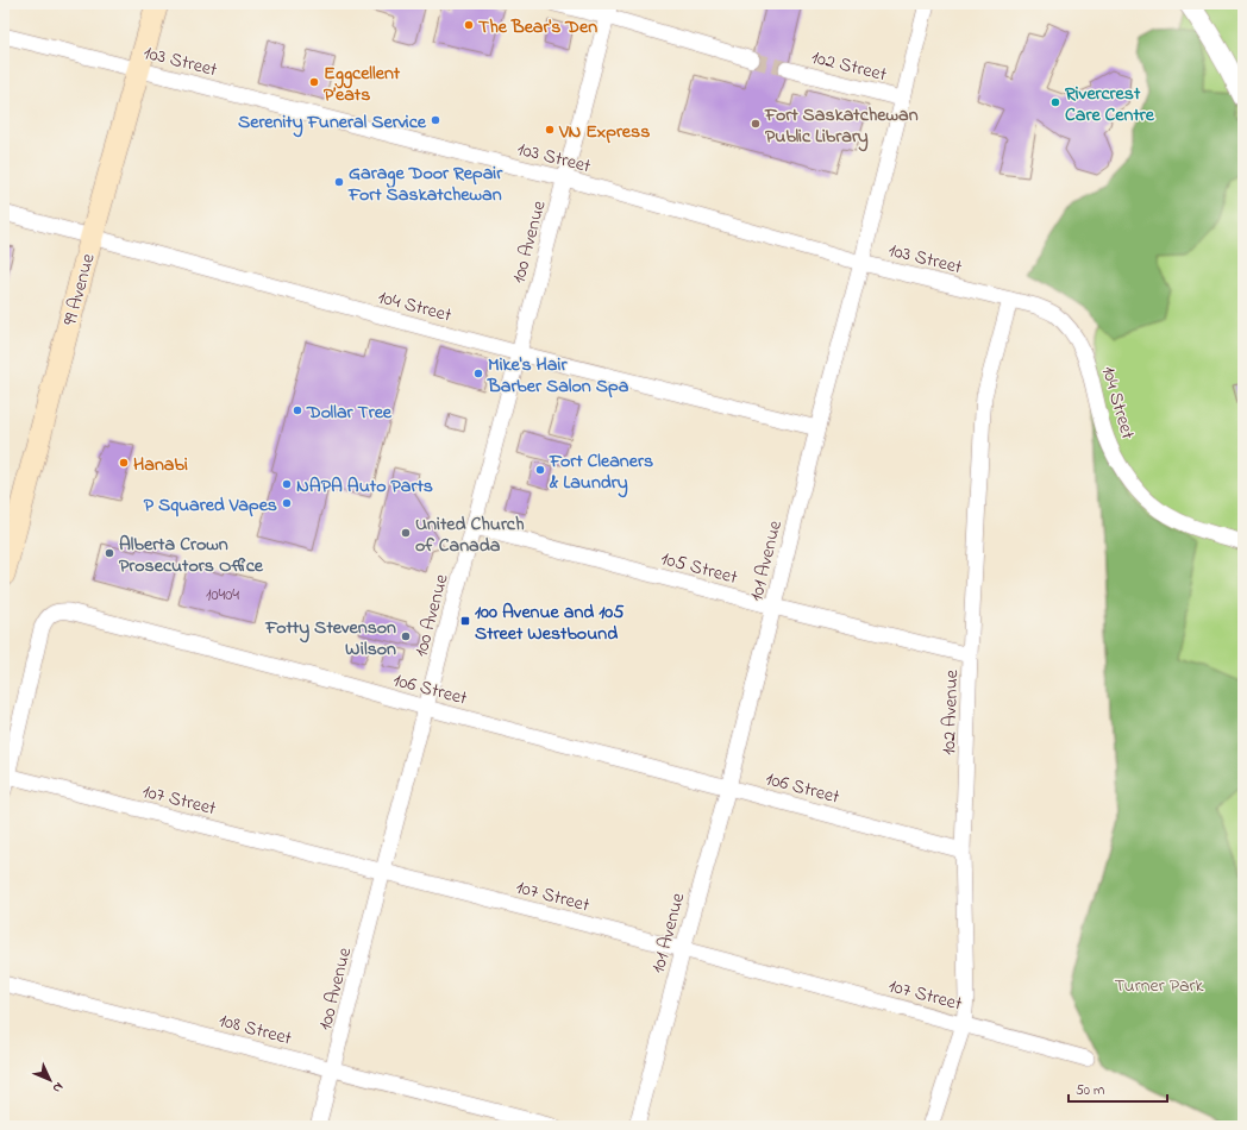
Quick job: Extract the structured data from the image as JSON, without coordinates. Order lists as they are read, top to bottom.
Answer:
{
  "streets": {
    "main road": ["99 Avenue"],
    "street": [
      "103 Street",
      "102 Street",
      "100 Avenue",
      "104 Street",
      "101 Avenue",
      "105 Street",
      "106 Street",
      "102 Avenue",
      "107 Street",
      "108 Street"
    ]
  },
  "crossings": [
    ["103 Street", "100 Avenue"],
    ["103 Street", "99 Avenue"],
    ["103 Street", "104 Street"],
    ["103 Street", "101 Avenue"],
    ["103 Street", "102 Avenue"],
    ["102 Street", "101 Avenue"],
    ["100 Avenue", "104 Street"],
    ["100 Avenue", "105 Street"],
    ["100 Avenue", "106 Street"],
    ["100 Avenue", "107 Street"],
    ["100 Avenue", "108 Street"],
    ["99 Avenue", "104 Street"],
    ["104 Street", "101 Avenue"],
    ["101 Avenue", "105 Street"],
    ["101 Avenue", "106 Street"],
    ["101 Avenue", "107 Street"],
    ["105 Street", "102 Avenue"],
    ["106 Street", "102 Avenue"],
    ["106 Street", "107 Street"],
    ["102 Avenue", "107 Street"]
  ],
  "parks": ["Turner Park"],
  "places": {
    "other": [
      "The Bear's Den",
      "Eggcellent P’eats",
      "Rivercrest Care Centre",
      "Serenity Funeral Service",
      "Fort Saskatchewan Public Library",
      "VN Express",
      "Garage Door Repair Fort Saskatchewan",
      "Mike's Hair Barber Salon Spa",
      "Dollar Tree",
      "Hanabi",
      "Fort Cleaners & Laundry",
      "NAPA Auto Parts",
      "P Squared Vapes",
      "United Church of Canada",
      "Alberta Crown Prosecutors Office",
      "Fotty Stevenson Wilson"
    ],
    "transit": ["100 Avenue and 105 Street Westbound"]
  },
  "house_numbers": ["10404"],
  "scale_bar": "50 m",
  "north": "bottom right"
}
